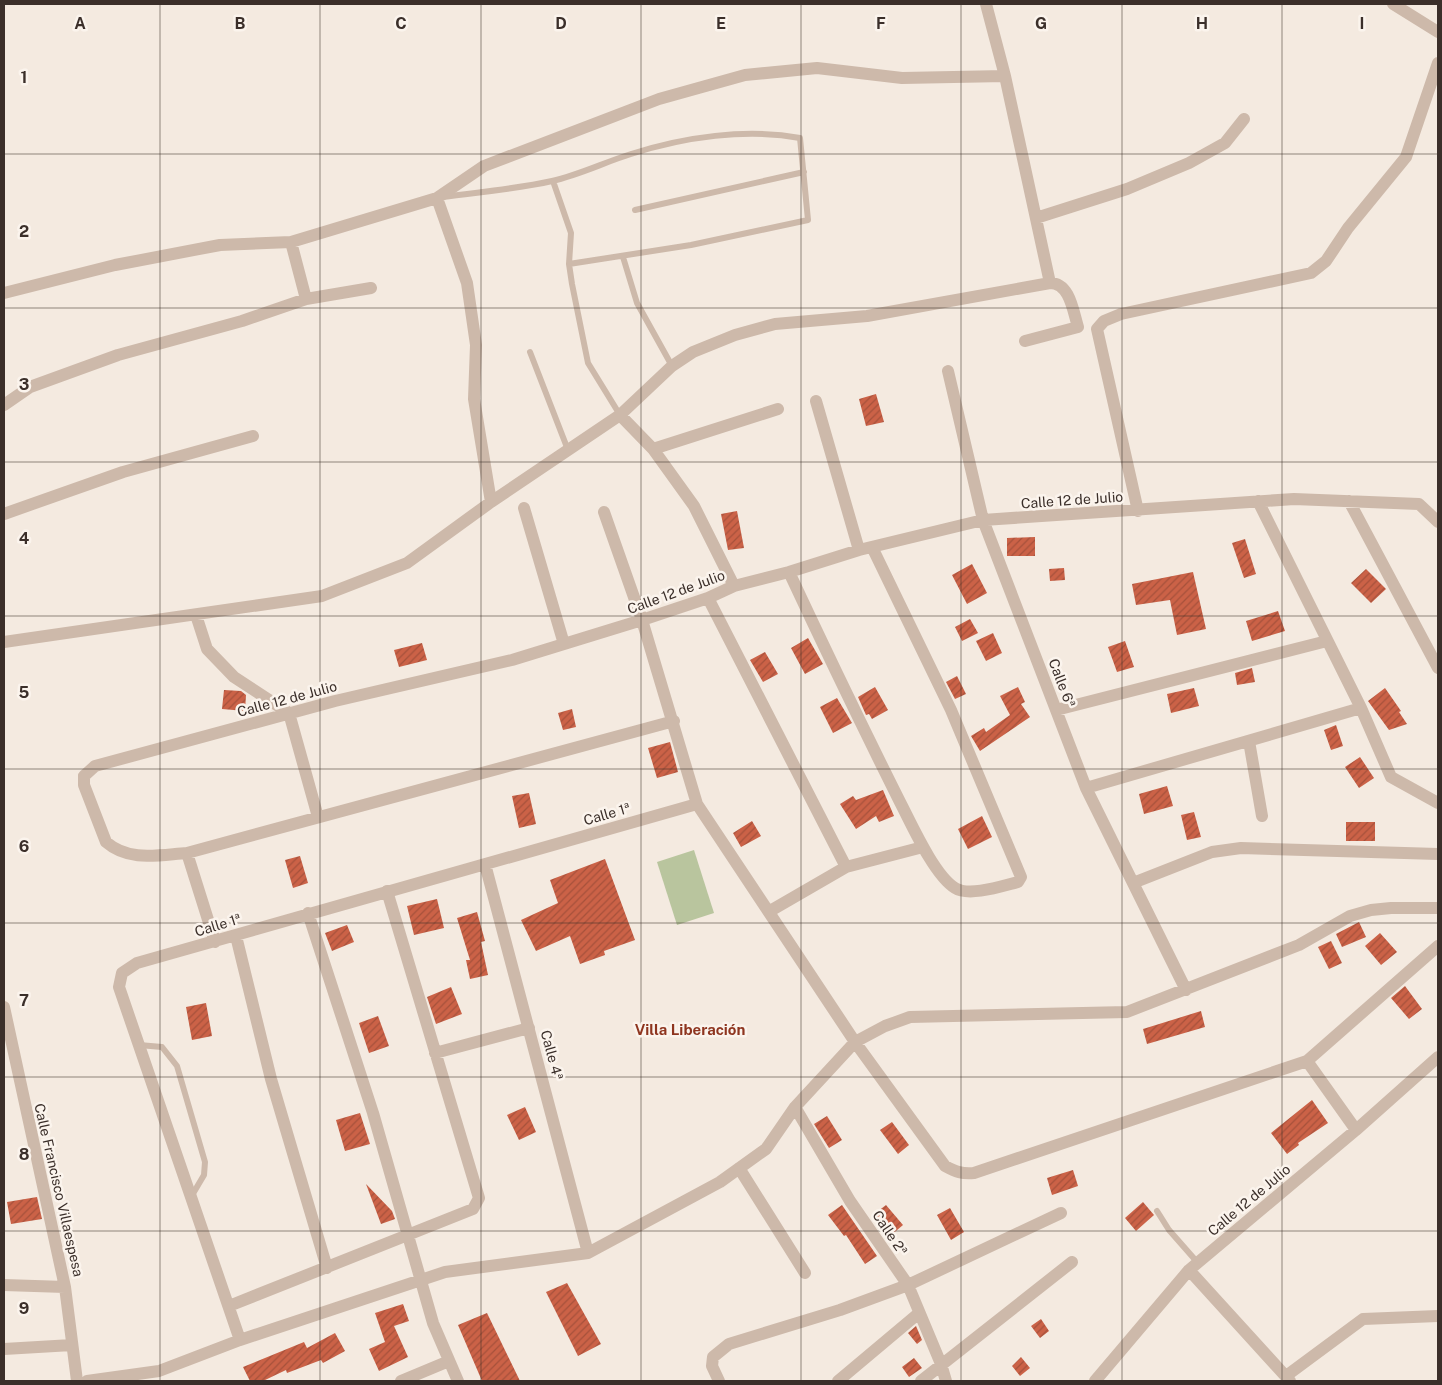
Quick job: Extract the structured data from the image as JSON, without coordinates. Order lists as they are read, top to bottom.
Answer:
{
  "streets": {
    "street": [
      "Calle 12 de Julio",
      "Calle 6ª",
      "Calle 1ª",
      "Calle 4ª",
      "Calle Francisco Villaespesa",
      "Calle 2ª"
    ]
  },
  "crossings": [
    ["Calle 12 de Julio", "Calle 6ª"],
    ["Calle 1ª", "Calle 4ª"]
  ],
  "districts": ["Villa Liberación"],
  "grid": {
    "columns": [
      "A",
      "B",
      "C",
      "D",
      "E",
      "F",
      "G",
      "H",
      "I"
    ],
    "rows": [
      "1",
      "2",
      "3",
      "4",
      "5",
      "6",
      "7",
      "8",
      "9"
    ]
  }
}
